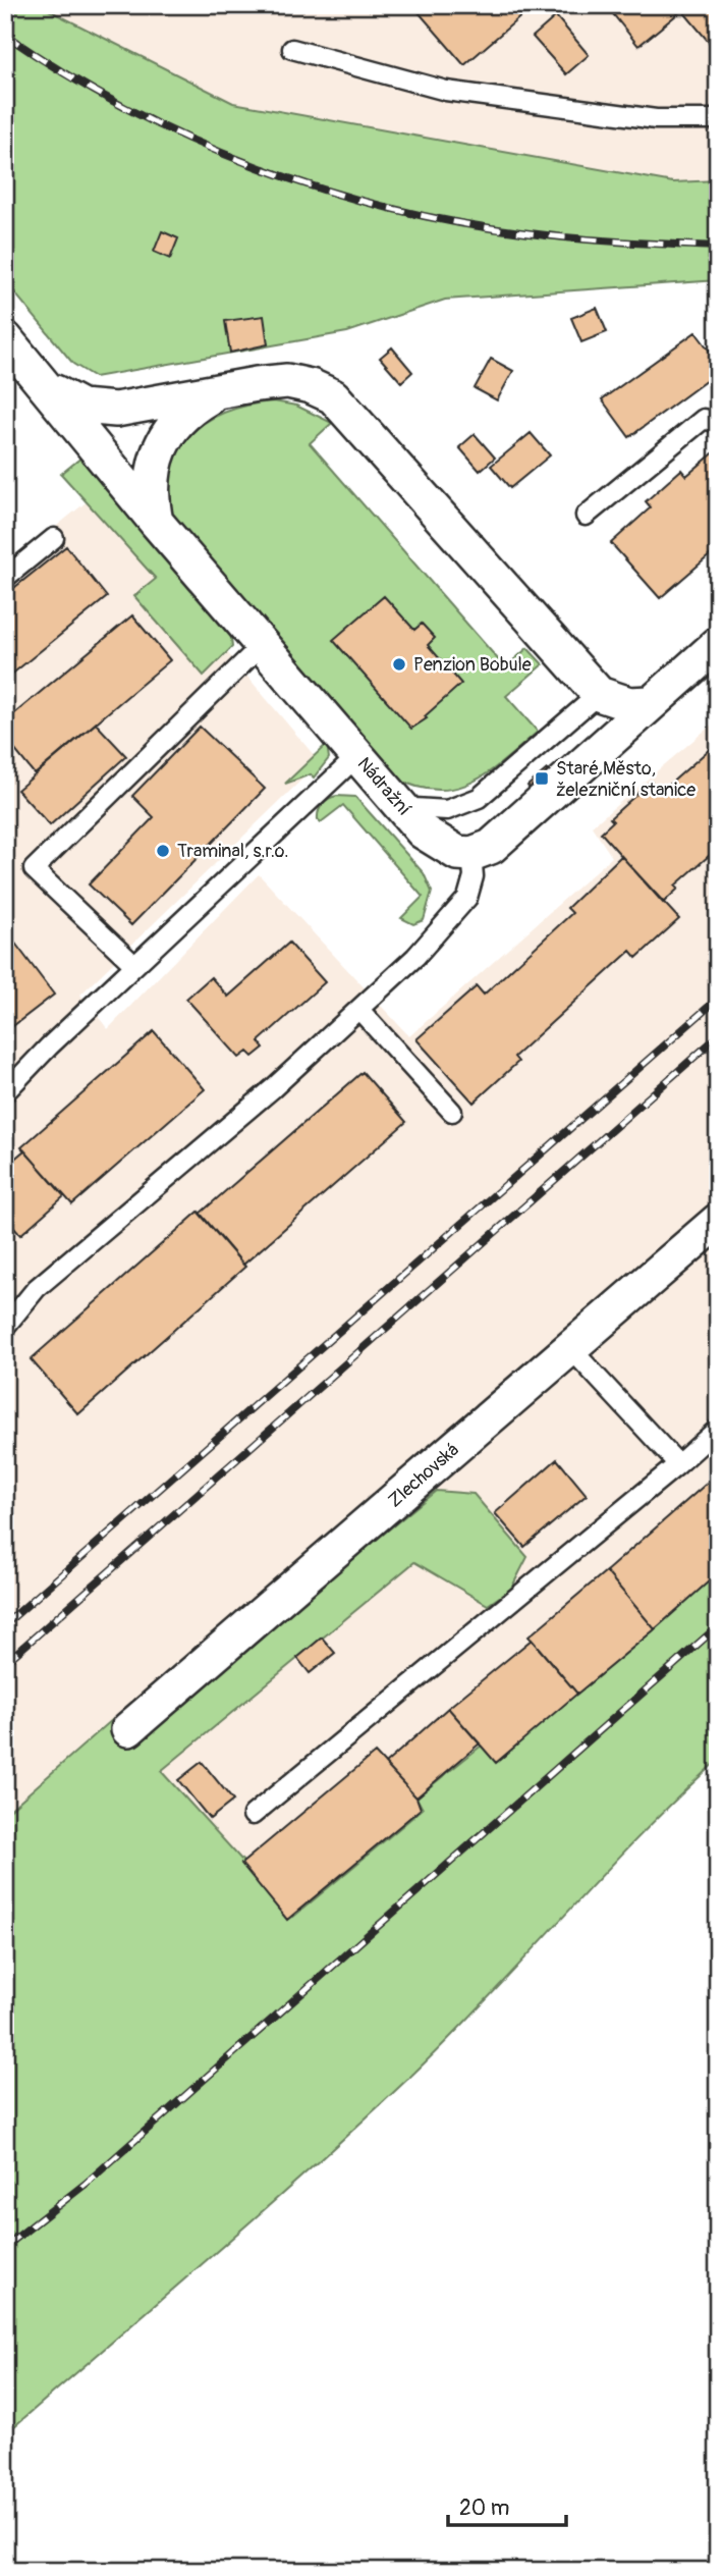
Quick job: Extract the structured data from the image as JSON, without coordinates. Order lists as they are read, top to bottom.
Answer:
{
  "streets": {
    "street": ["Nádražní", "Zlechovská"]
  },
  "places": {
    "other": ["Penzion Bobule", "Traminal, s.r.o."],
    "transit": ["Staré Město, železniční stanice"]
  },
  "scale_bar": "20 m"
}
